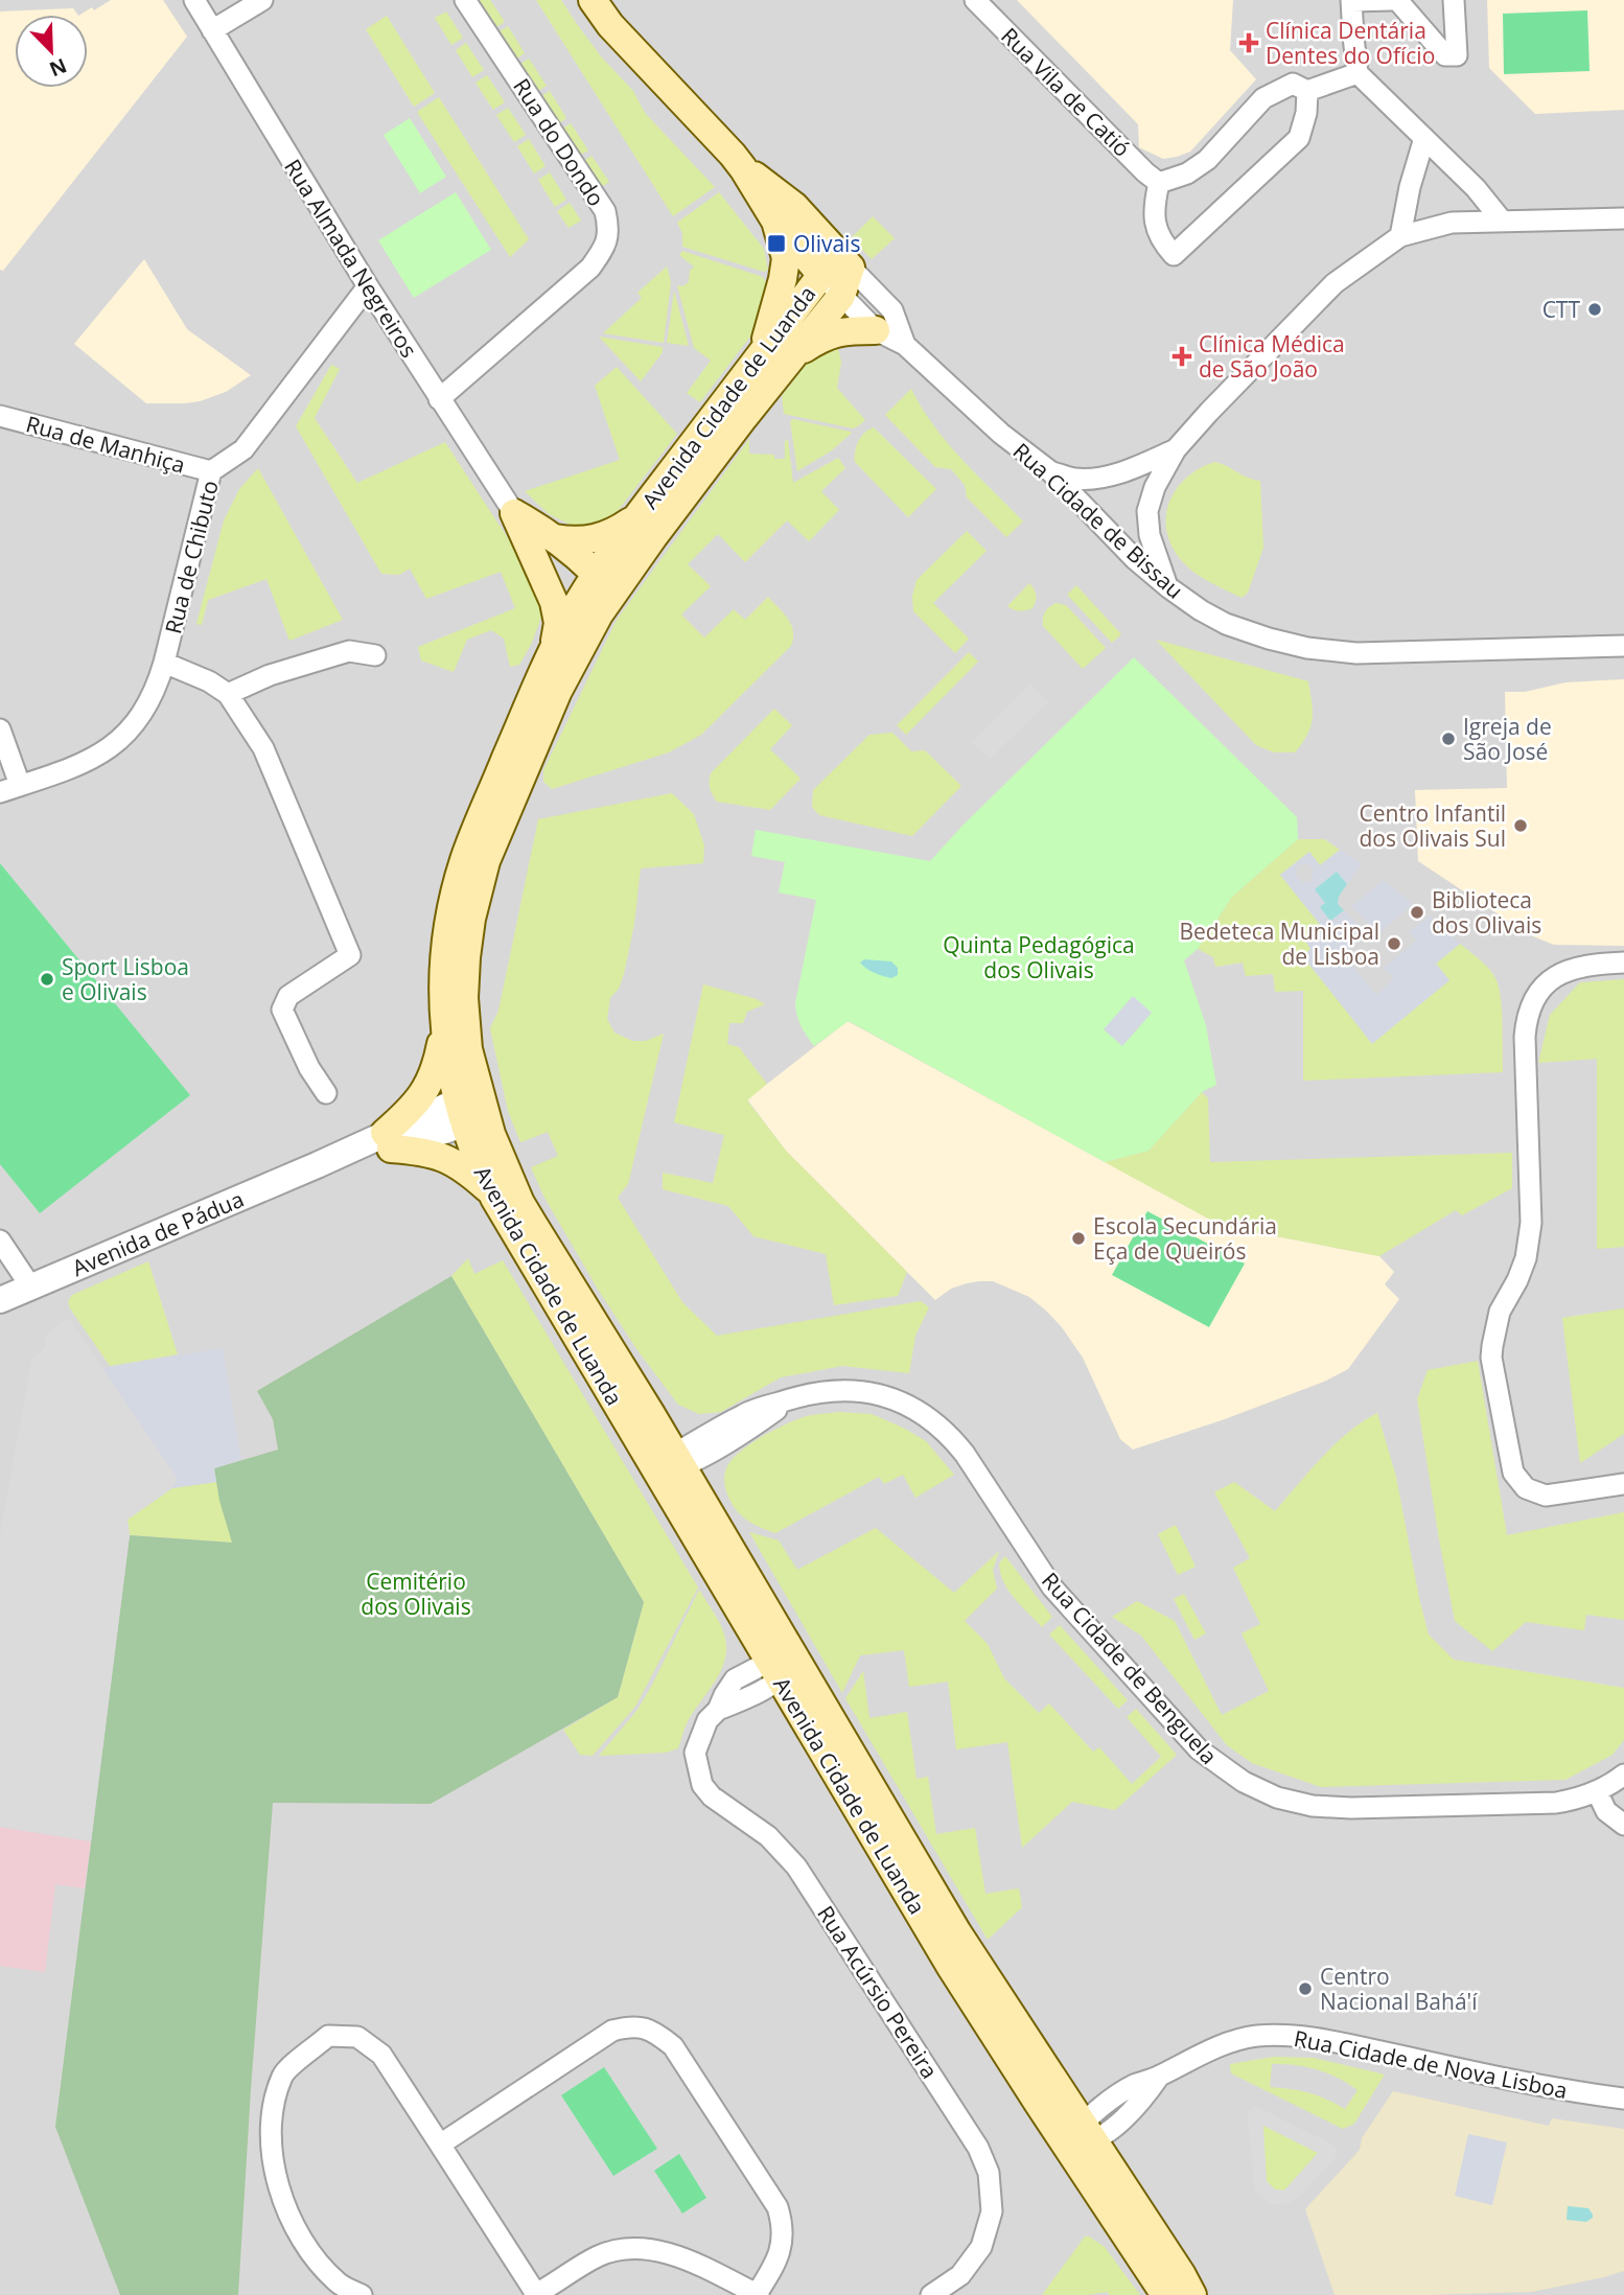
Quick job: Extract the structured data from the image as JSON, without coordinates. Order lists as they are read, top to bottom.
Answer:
{
  "streets": {
    "main road": ["Avenida Cidade de Luanda", "Rua Cidade de Bissau"],
    "street": [
      "Rua Vila de Catió",
      "Rua do Dondo",
      "Rua Almada Negreiros",
      "Rua de Manhiça",
      "Rua de Chibuto",
      "Avenida de Pádua",
      "Rua Cidade de Benguela",
      "Rua Acúrsio Pereira",
      "Rua Cidade de Nova Lisboa"
    ]
  },
  "crossings": [
    ["Rua do Dondo", "Rua Almada Negreiros"],
    ["Rua Almada Negreiros", "Rua de Chibuto"],
    ["Avenida Cidade de Luanda", "Rua Cidade de Bissau"],
    ["Avenida Cidade de Luanda", "Avenida de Pádua"],
    ["Avenida Cidade de Luanda", "Rua Cidade de Benguela"],
    ["Avenida Cidade de Luanda", "Rua Acúrsio Pereira"],
    ["Avenida Cidade de Luanda", "Rua Cidade de Nova Lisboa"],
    ["Rua de Manhiça", "Rua de Chibuto"]
  ],
  "parks": ["Quinta Pedagógica dos Olivais", "Cemitério dos Olivais"],
  "places": {
    "health": ["Clínica Dentária Dentes do Ofício", "Clínica Médica de São João"],
    "transit": ["Olivais"],
    "other": [
      "CTT",
      "Igreja de São José",
      "Centro Infantil dos Olivais Sul",
      "Biblioteca dos Olivais",
      "Bedeteca Municipal de Lisboa",
      "Sport Lisboa e Olivais",
      "Escola Secundária Eça de Queirós",
      "Centro Nacional Bahá'í"
    ]
  },
  "north": "bottom right"
}
